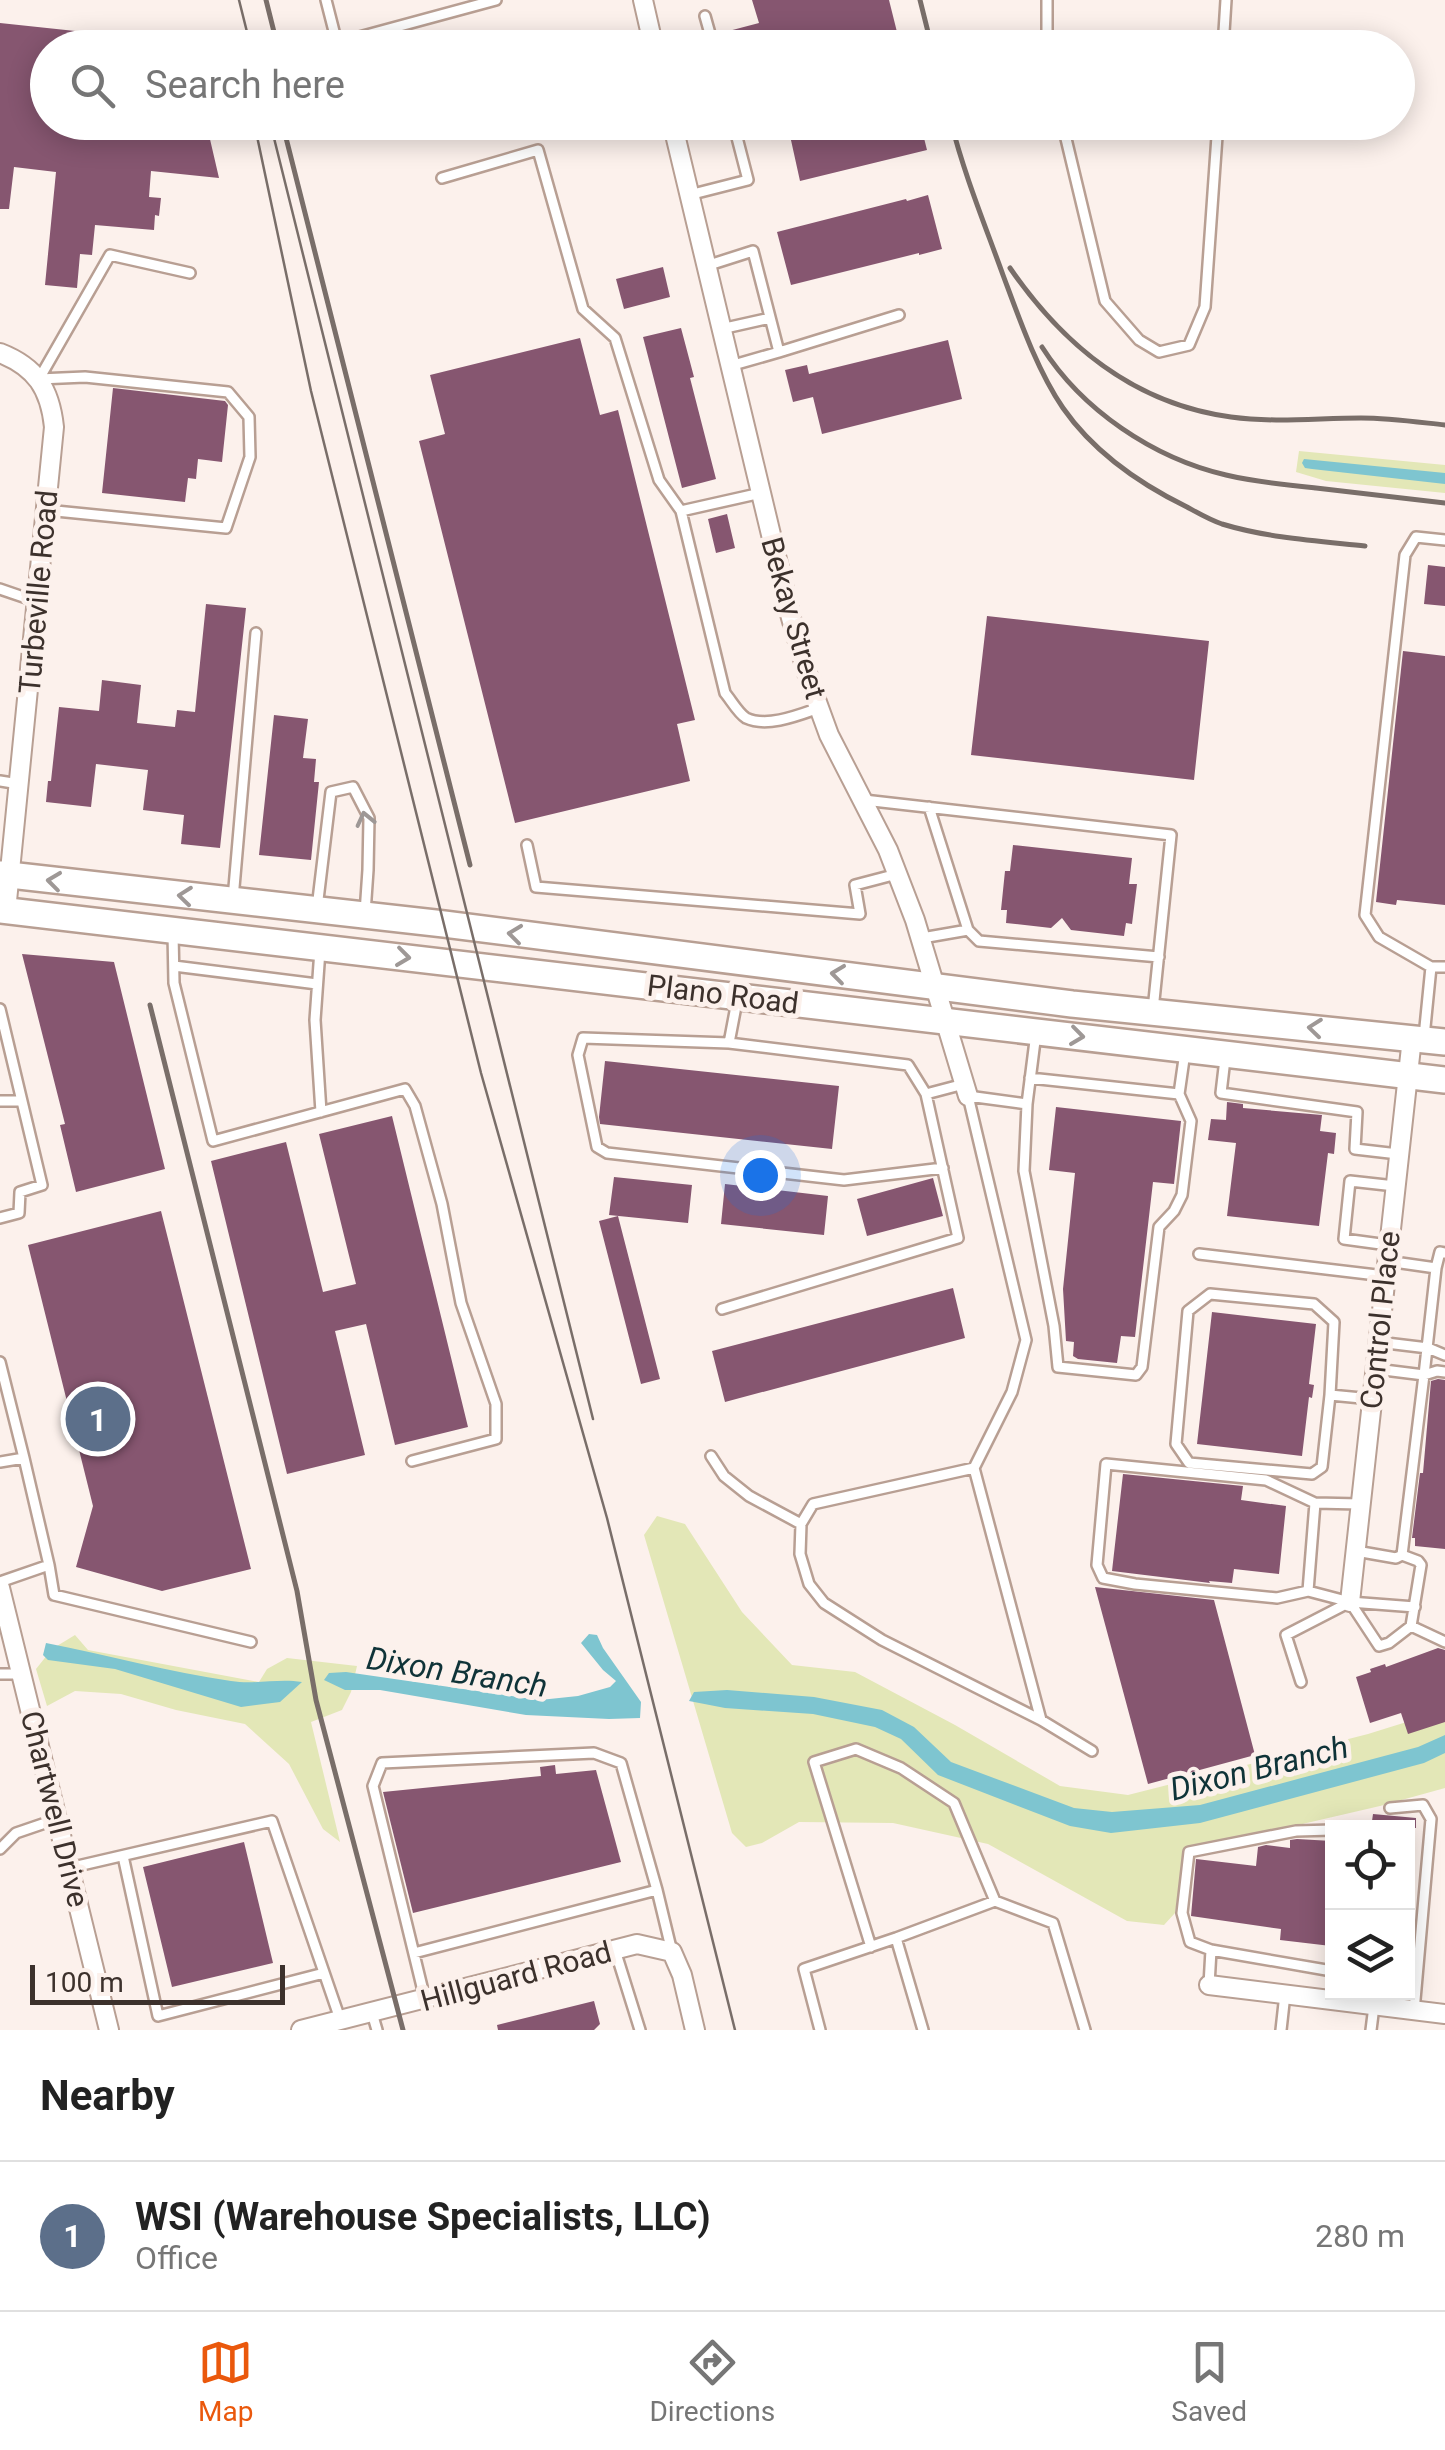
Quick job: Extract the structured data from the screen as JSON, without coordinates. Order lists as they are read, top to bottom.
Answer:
{
  "streets": {
    "main road": ["Plano Road"],
    "street": [
      "Turbeville Road",
      "Bekay Street",
      "Control Place",
      "Chartwell Drive",
      "Hillguard Road"
    ]
  },
  "crossings": [
    ["Turbeville Road", "Plano Road"],
    ["Bekay Street", "Plano Road"],
    ["Plano Road", "Control Place"]
  ],
  "water": ["Dixon Branch"],
  "scale_bar": "100 m",
  "page": {
    "search": "Search here",
    "pins": "1",
    "scale": "100 m",
    "heading": "Nearby",
    "list": [
      {
        "mark": "1",
        "name": "WSI (Warehouse Specialists, LLC)",
        "note": "Office",
        "value": "280 m"
      }
    ],
    "nav": ["Map", "Directions", "Saved"]
  }
}
